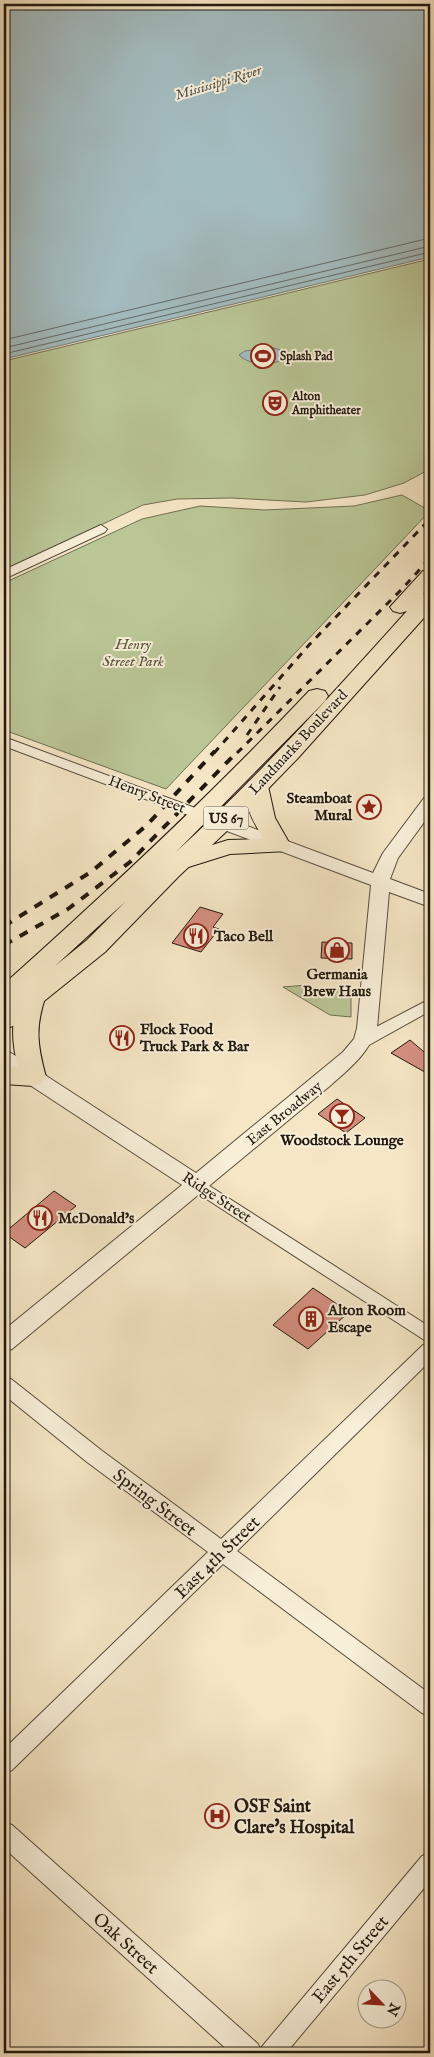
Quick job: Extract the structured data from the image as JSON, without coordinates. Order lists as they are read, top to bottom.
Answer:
{
  "streets": {
    "highway": ["Landmarks Boulevard", "US 67"],
    "street": [
      "Henry Street",
      "East Broadway",
      "Ridge Street",
      "Spring Street",
      "East 4th Street",
      "Oak Street",
      "East 5th Street"
    ]
  },
  "crossings": [
    ["Landmarks Boulevard", "Henry Street"],
    ["Henry Street", "East Broadway"],
    ["East Broadway", "Ridge Street"],
    ["Spring Street", "East 4th Street"]
  ],
  "water": ["Mississippi River"],
  "parks": ["Henry Street Park"],
  "places": {
    "sports": ["Splash Pad"],
    "theatre": ["Alton Amphitheater"],
    "place": ["Steamboat Mural"],
    "restaurant": ["Taco Bell", "Flock Food Truck Park & Bar", "McDonald's"],
    "shop": ["Germania Brew Haus"],
    "bar": ["Woodstock Lounge"],
    "building": ["Alton Room Escape"],
    "hospital": ["OSF Saint Clare's Hospital"]
  },
  "north": "bottom right"
}
